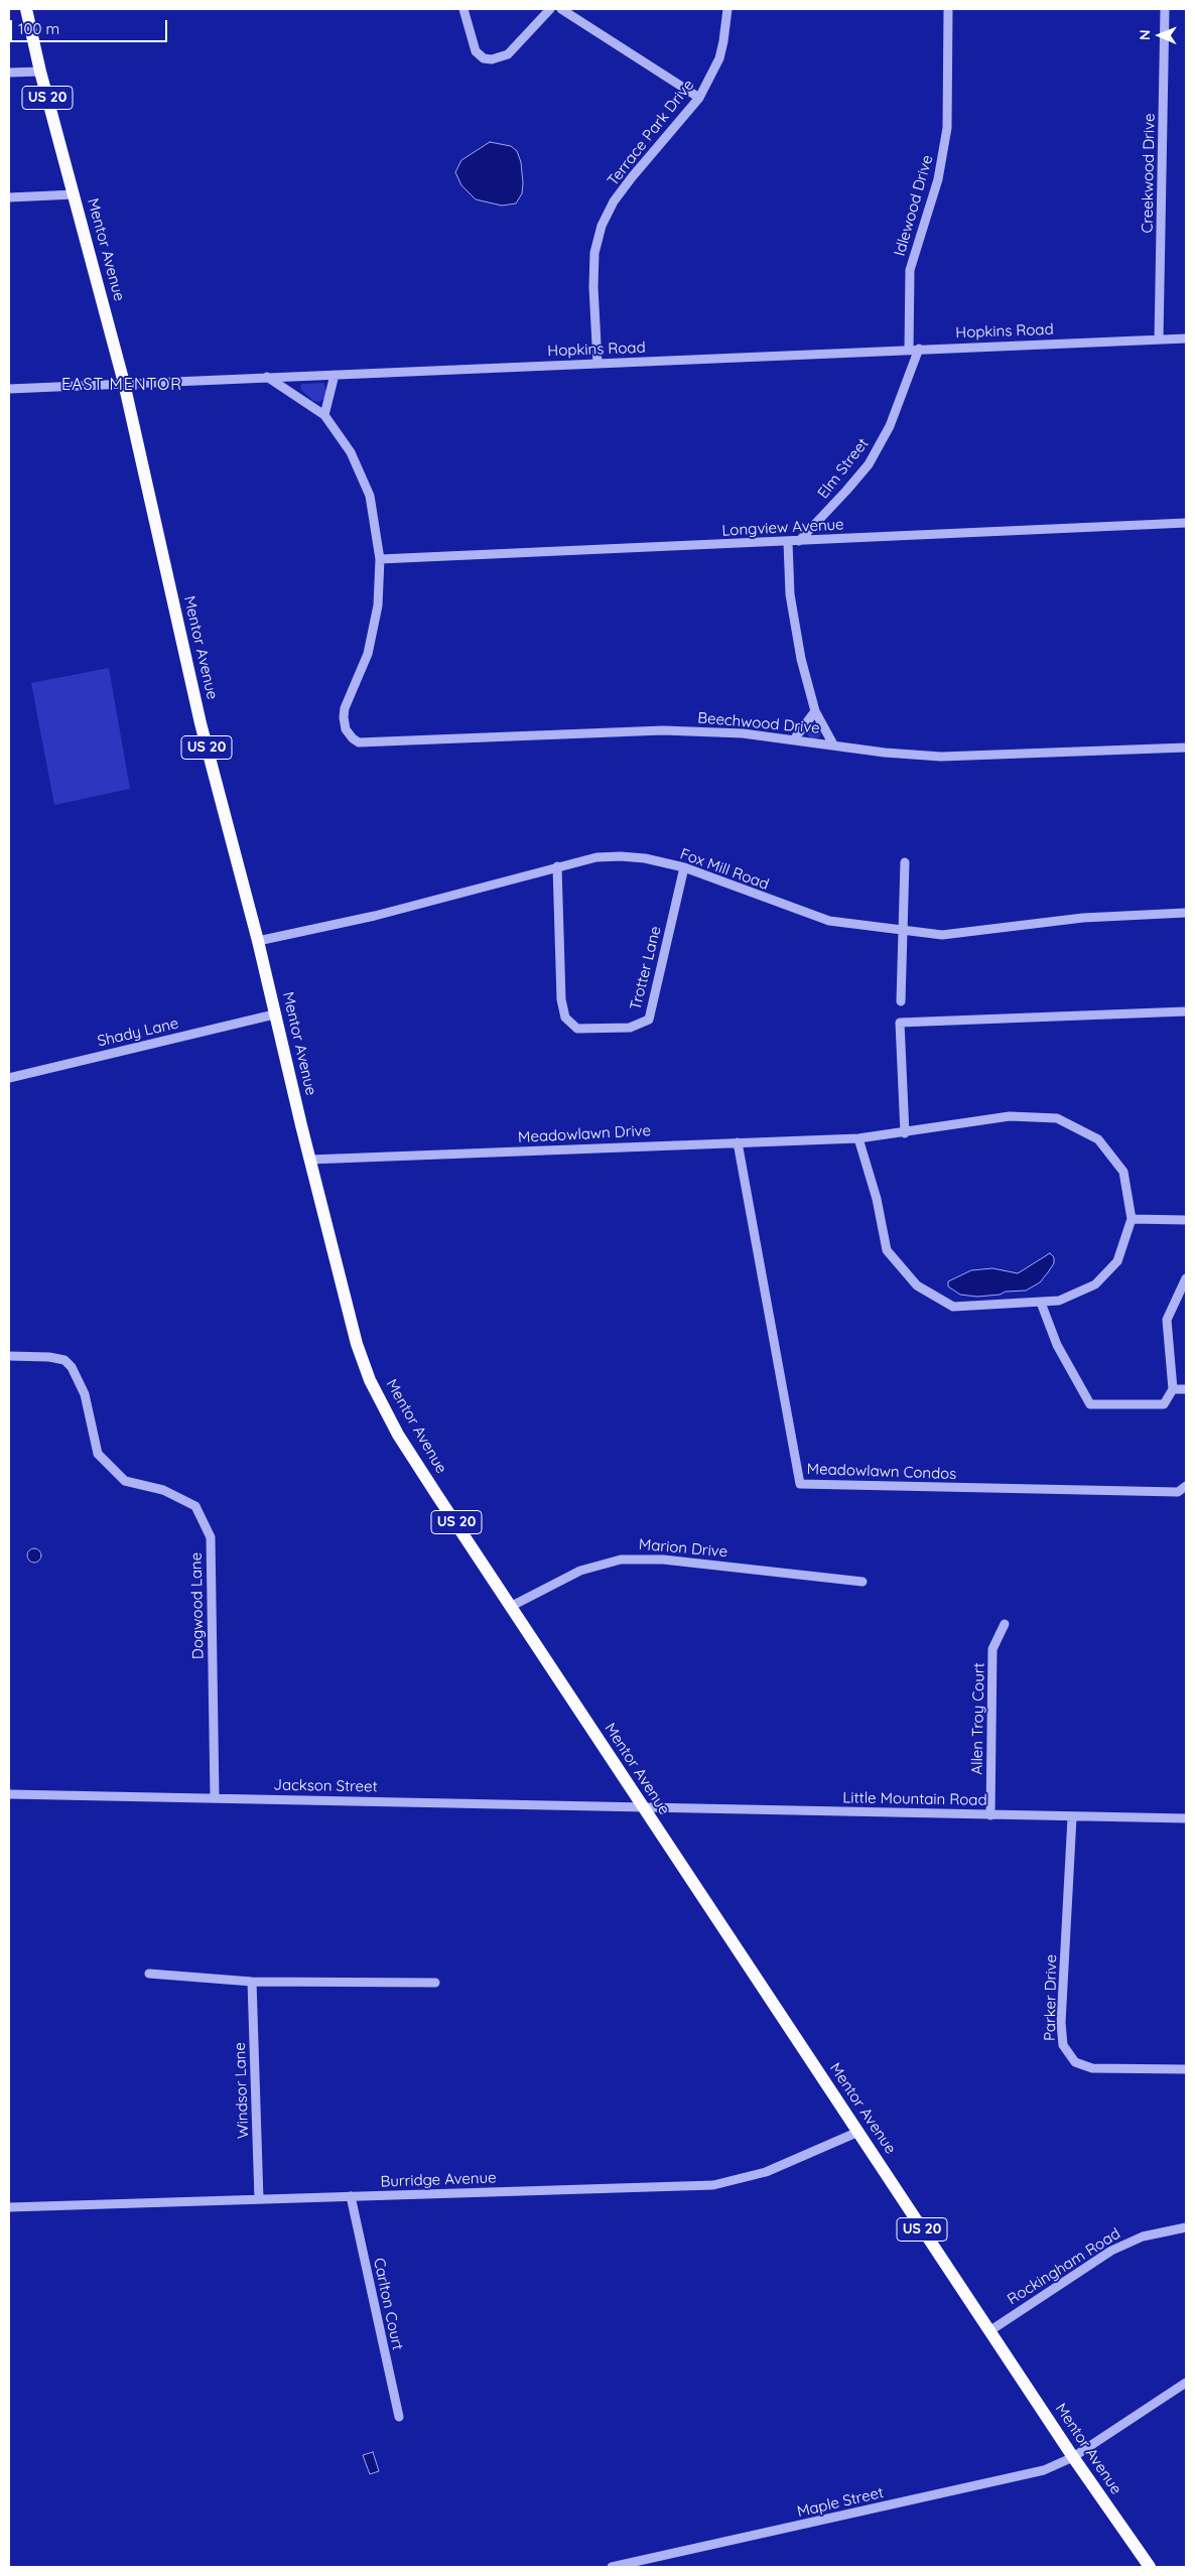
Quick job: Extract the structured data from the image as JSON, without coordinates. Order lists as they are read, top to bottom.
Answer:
{
  "streets": {
    "main road": ["US 20", "Mentor Avenue"],
    "street": [
      "Terrace Park Drive",
      "Creekwood Drive",
      "Idlewood Drive",
      "Hopkins Road",
      "Elm Street",
      "Longview Avenue",
      "Beechwood Drive",
      "Fox Mill Road",
      "Trotter Lane",
      "Shady Lane",
      "Meadowlawn Drive",
      "Meadowlawn Condos",
      "Marion Drive",
      "Dogwood Lane",
      "Allen Troy Court",
      "Jackson Street",
      "Little Mountain Road",
      "Parker Drive",
      "Windsor Lane",
      "Burridge Avenue",
      "Rockingham Road",
      "Carlton Court",
      "Maple Street"
    ]
  },
  "crossings": [
    ["Terrace Park Drive", "Hopkins Road"],
    ["Creekwood Drive", "Hopkins Road"],
    ["Idlewood Drive", "Hopkins Road"],
    ["Idlewood Drive", "Elm Street"],
    ["Mentor Avenue", "Hopkins Road"],
    ["Mentor Avenue", "Fox Mill Road"],
    ["Mentor Avenue", "Shady Lane"],
    ["Mentor Avenue", "Meadowlawn Drive"],
    ["Mentor Avenue", "Marion Drive"],
    ["Mentor Avenue", "Jackson Street"],
    ["Mentor Avenue", "Little Mountain Road"],
    ["Mentor Avenue", "Burridge Avenue"],
    ["Mentor Avenue", "Rockingham Road"],
    ["Mentor Avenue", "Maple Street"],
    ["Hopkins Road", "Elm Street"],
    ["Elm Street", "Longview Avenue"],
    ["Longview Avenue", "Beechwood Drive"],
    ["Fox Mill Road", "Trotter Lane"],
    ["Meadowlawn Drive", "Meadowlawn Condos"],
    ["Dogwood Lane", "Jackson Street"],
    ["Allen Troy Court", "Little Mountain Road"],
    ["Jackson Street", "Little Mountain Road"],
    ["Little Mountain Road", "Parker Drive"],
    ["Windsor Lane", "Burridge Avenue"],
    ["Burridge Avenue", "Carlton Court"]
  ],
  "districts": ["EAST MENTOR"],
  "scale_bar": "100 m",
  "north": "left"
}
